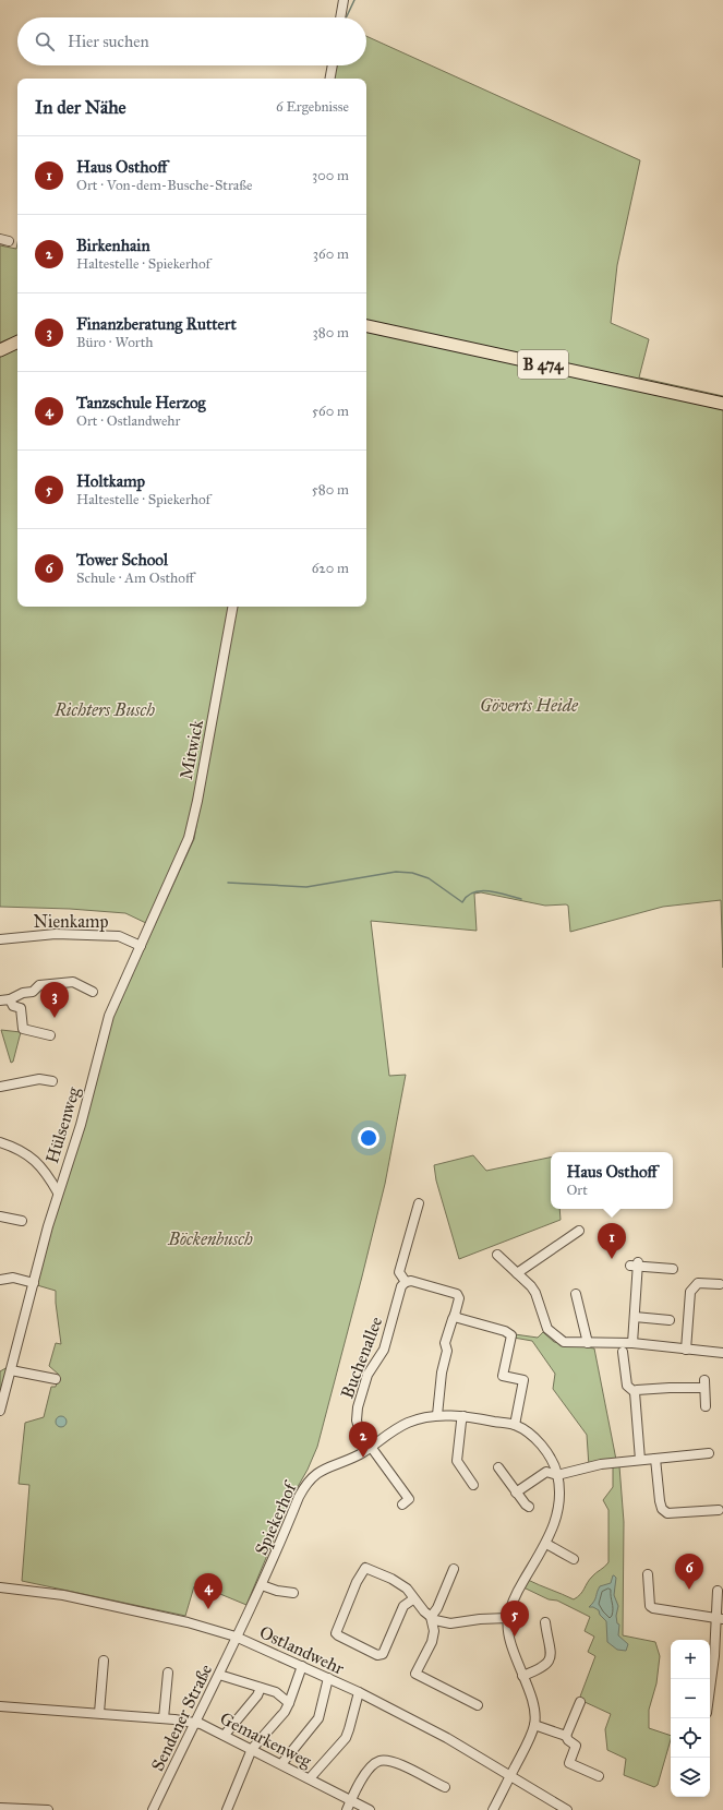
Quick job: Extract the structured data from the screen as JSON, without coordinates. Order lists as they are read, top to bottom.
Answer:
{
  "streets": {
    "highway": ["B 474"],
    "street": [
      "Mitwick",
      "Nienkamp",
      "Hülsenweg",
      "Buchenallee",
      "Spiekerhof",
      "Ostlandwehr",
      "Sendener Straße",
      "Gemarkenweg"
    ]
  },
  "crossings": [
    ["Mitwick", "Hülsenweg"],
    ["Nienkamp", "Hülsenweg"],
    ["Buchenallee", "Spiekerhof"],
    ["Spiekerhof", "Ostlandwehr"],
    ["Spiekerhof", "Sendener Straße"],
    ["Ostlandwehr", "Sendener Straße"],
    ["Sendener Straße", "Gemarkenweg"]
  ],
  "parks": ["Göverts Heide", "Richters Busch", "Böckenbusch"],
  "page": {
    "search": "Hier suchen",
    "heading": ["In der Nähe", "6 Ergebnisse"],
    "list": [
      {
        "mark": "1",
        "name": "Haus Osthoff",
        "note": "Ort · Von-dem-Busche-Straße",
        "value": "300 m"
      },
      {
        "mark": "2",
        "name": "Birkenhain",
        "note": "Haltestelle · Spiekerhof",
        "value": "360 m"
      },
      {
        "mark": "3",
        "name": "Finanzberatung Ruttert",
        "note": "Büro · Worth",
        "value": "380 m"
      },
      {
        "mark": "4",
        "name": "Tanzschule Herzog",
        "note": "Ort · Ostlandwehr",
        "value": "560 m"
      },
      {
        "mark": "5",
        "name": "Holtkamp",
        "note": "Haltestelle · Spiekerhof",
        "value": "580 m"
      },
      {
        "mark": "6",
        "name": "Tower School",
        "note": "Schule · Am Osthoff",
        "value": "620 m"
      }
    ],
    "pins": [
      "3",
      "1",
      "2",
      "6",
      "4",
      "5"
    ],
    "popup": ["Haus Osthoff", "Ort"],
    "map_buttons": ["+", "−"]
  }
}
